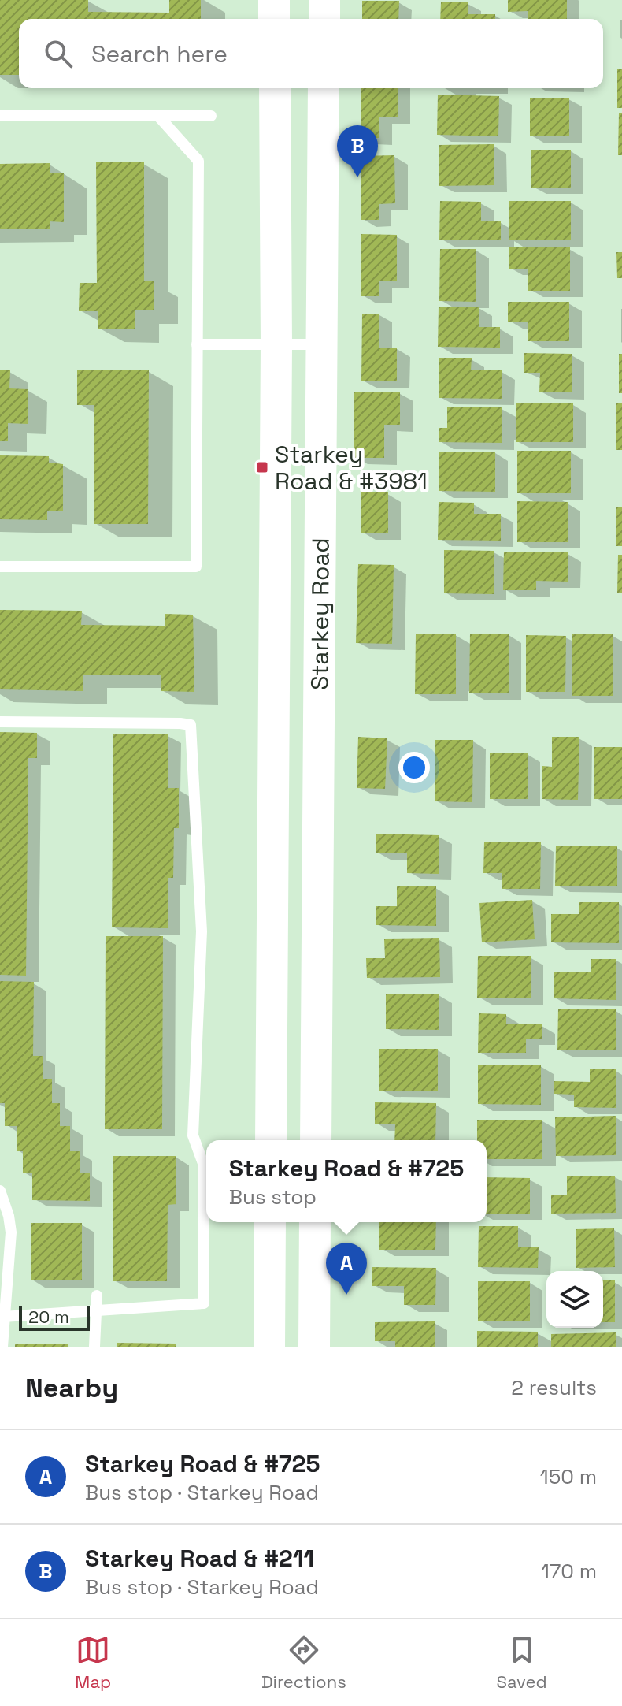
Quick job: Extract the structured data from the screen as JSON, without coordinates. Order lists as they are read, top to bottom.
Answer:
{
  "streets": {
    "main road": ["Starkey Road"]
  },
  "places": {
    "transit": ["Starkey Road & #3981"]
  },
  "scale_bar": "20 m",
  "page": {
    "search": "Search here",
    "pins": ["B", "A"],
    "popup": ["Starkey Road & #725", "Bus stop"],
    "scale": "20 m",
    "heading": ["Nearby", "2 results"],
    "list": [
      {
        "mark": "A",
        "name": "Starkey Road & #725",
        "note": "Bus stop · Starkey Road",
        "value": "150 m"
      },
      {
        "mark": "B",
        "name": "Starkey Road & #211",
        "note": "Bus stop · Starkey Road",
        "value": "170 m"
      }
    ],
    "nav": ["Map", "Directions", "Saved"]
  }
}
